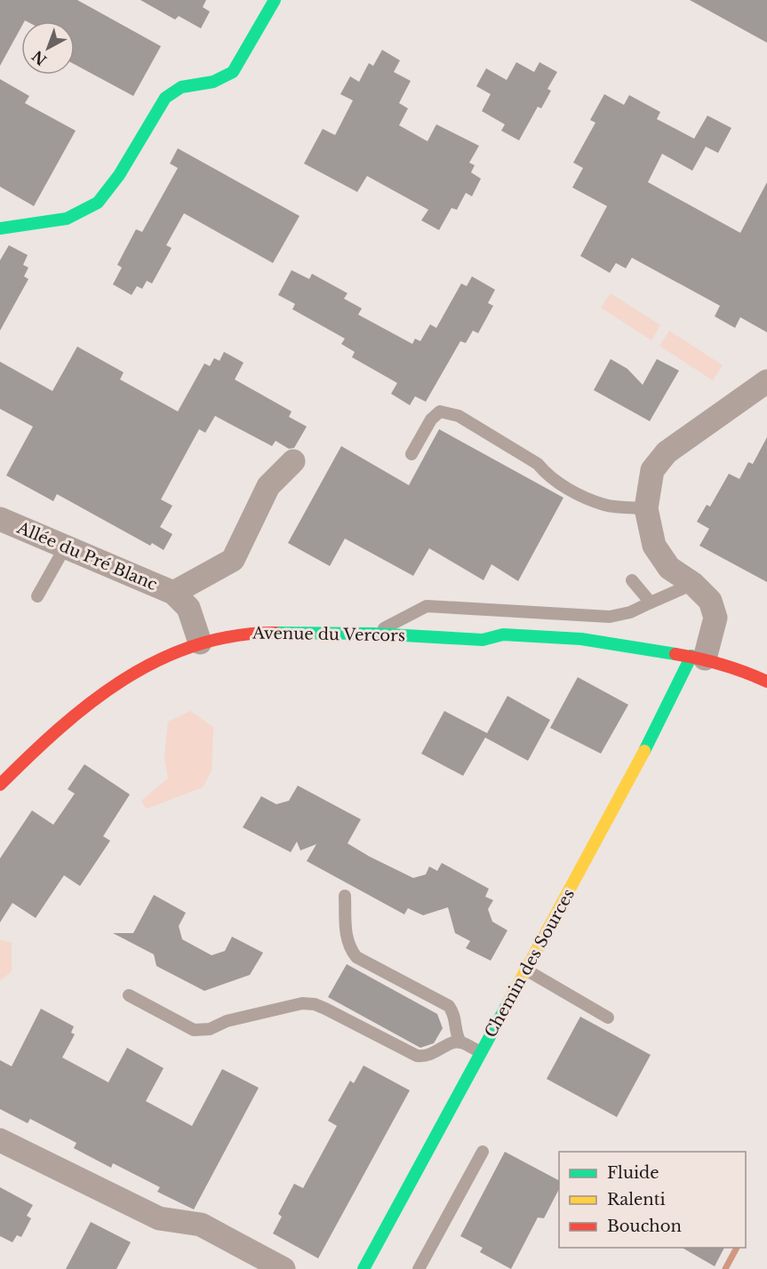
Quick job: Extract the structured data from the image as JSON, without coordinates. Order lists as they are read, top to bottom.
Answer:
{
  "streets": {
    "street": ["Allée du Pré Blanc", "Avenue du Vercors", "Chemin des Sources"]
  },
  "crossings": [
    ["Allée du Pré Blanc", "Avenue du Vercors"],
    ["Avenue du Vercors", "Chemin des Sources"]
  ],
  "legend": ["Fluide", "Ralenti", "Bouchon"],
  "north": "bottom left"
}
